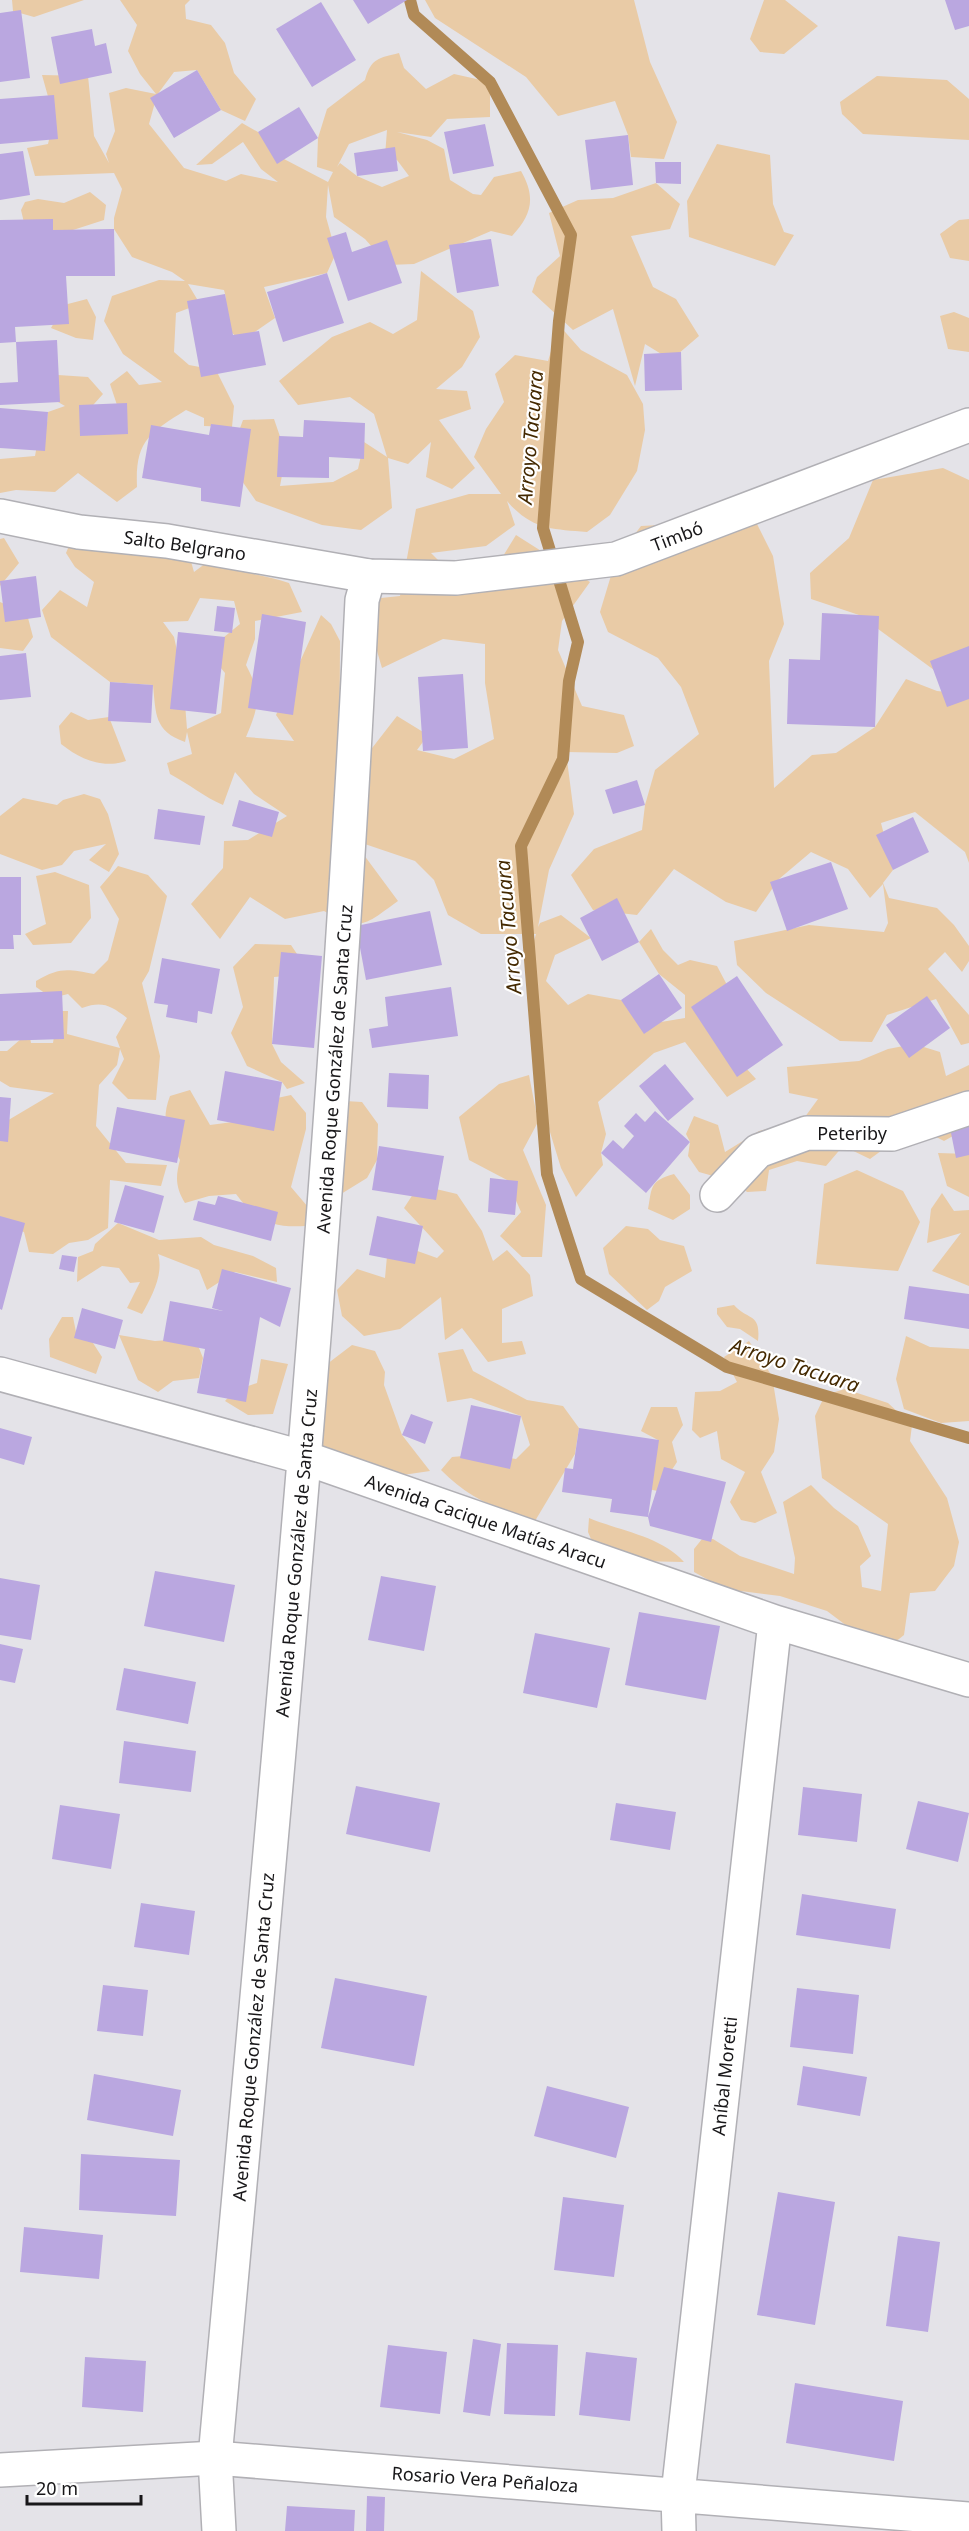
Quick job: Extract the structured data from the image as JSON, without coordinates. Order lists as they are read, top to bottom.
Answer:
{
  "streets": {
    "street": [
      "Timbó",
      "Salto Belgrano",
      "Avenida Roque González de Santa Cruz",
      "Peteriby",
      "Avenida Cacique Matías Aracu",
      "Aníbal Moretti",
      "Rosario Vera Peñaloza"
    ]
  },
  "crossings": [
    ["Timbó", "Salto Belgrano"],
    ["Timbó", "Avenida Roque González de Santa Cruz"],
    ["Salto Belgrano", "Avenida Roque González de Santa Cruz"],
    ["Avenida Roque González de Santa Cruz", "Avenida Cacique Matías Aracu"],
    ["Avenida Roque González de Santa Cruz", "Rosario Vera Peñaloza"],
    ["Avenida Cacique Matías Aracu", "Aníbal Moretti"],
    ["Aníbal Moretti", "Rosario Vera Peñaloza"]
  ],
  "water": ["Arroyo Tacuara"],
  "scale_bar": "20 m"
}
